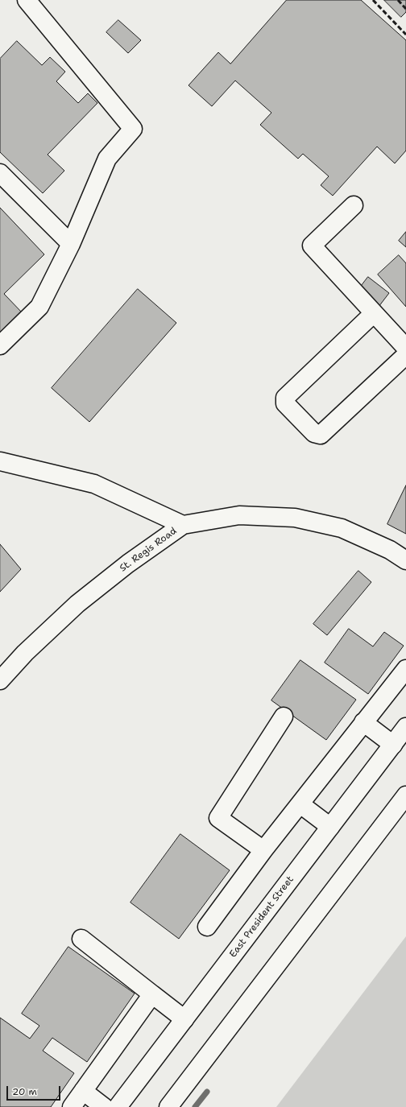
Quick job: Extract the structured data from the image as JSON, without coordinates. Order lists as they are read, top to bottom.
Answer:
{
  "streets": {
    "main road": ["St. Regis Road", "East President Street"]
  },
  "scale_bar": "20 m"
}
